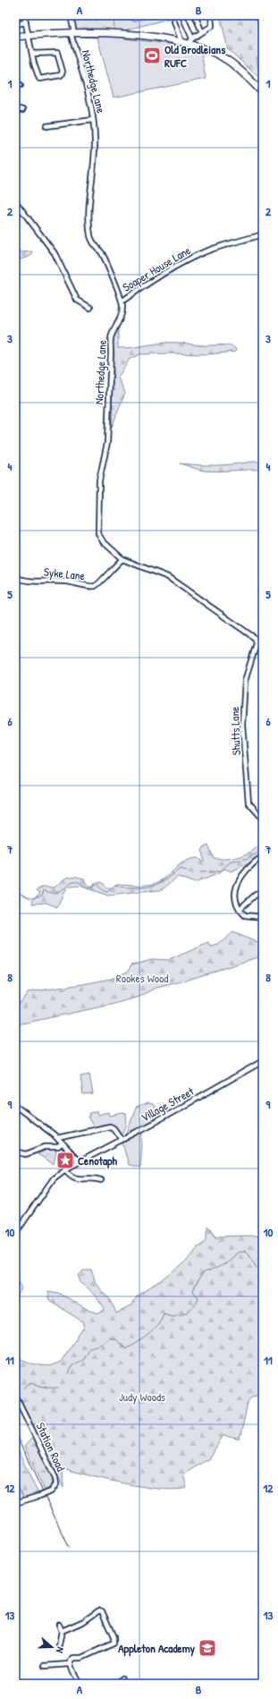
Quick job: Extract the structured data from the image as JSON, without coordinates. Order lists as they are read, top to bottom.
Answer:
{
  "streets": {
    "street": [
      "Northedge Lane",
      "Soaper House Lane",
      "Syke Lane",
      "Shutts Lane",
      "Village Street",
      "Station Road"
    ]
  },
  "crossings": [
    ["Northedge Lane", "Soaper House Lane"],
    ["Northedge Lane", "Syke Lane"],
    ["Northedge Lane", "Shutts Lane"]
  ],
  "parks": ["Rookes Wood", "Judy Woods"],
  "places": {
    "sports": ["Old Brodleians RUFC"],
    "place": ["Cenotaph"],
    "school or university": ["Appleton Academy"]
  },
  "north": "right",
  "grid": {
    "columns": ["A", "B"],
    "rows": [
      "1",
      "2",
      "3",
      "4",
      "5",
      "6",
      "7",
      "8",
      "9",
      "10",
      "11",
      "12",
      "13"
    ]
  }
}
